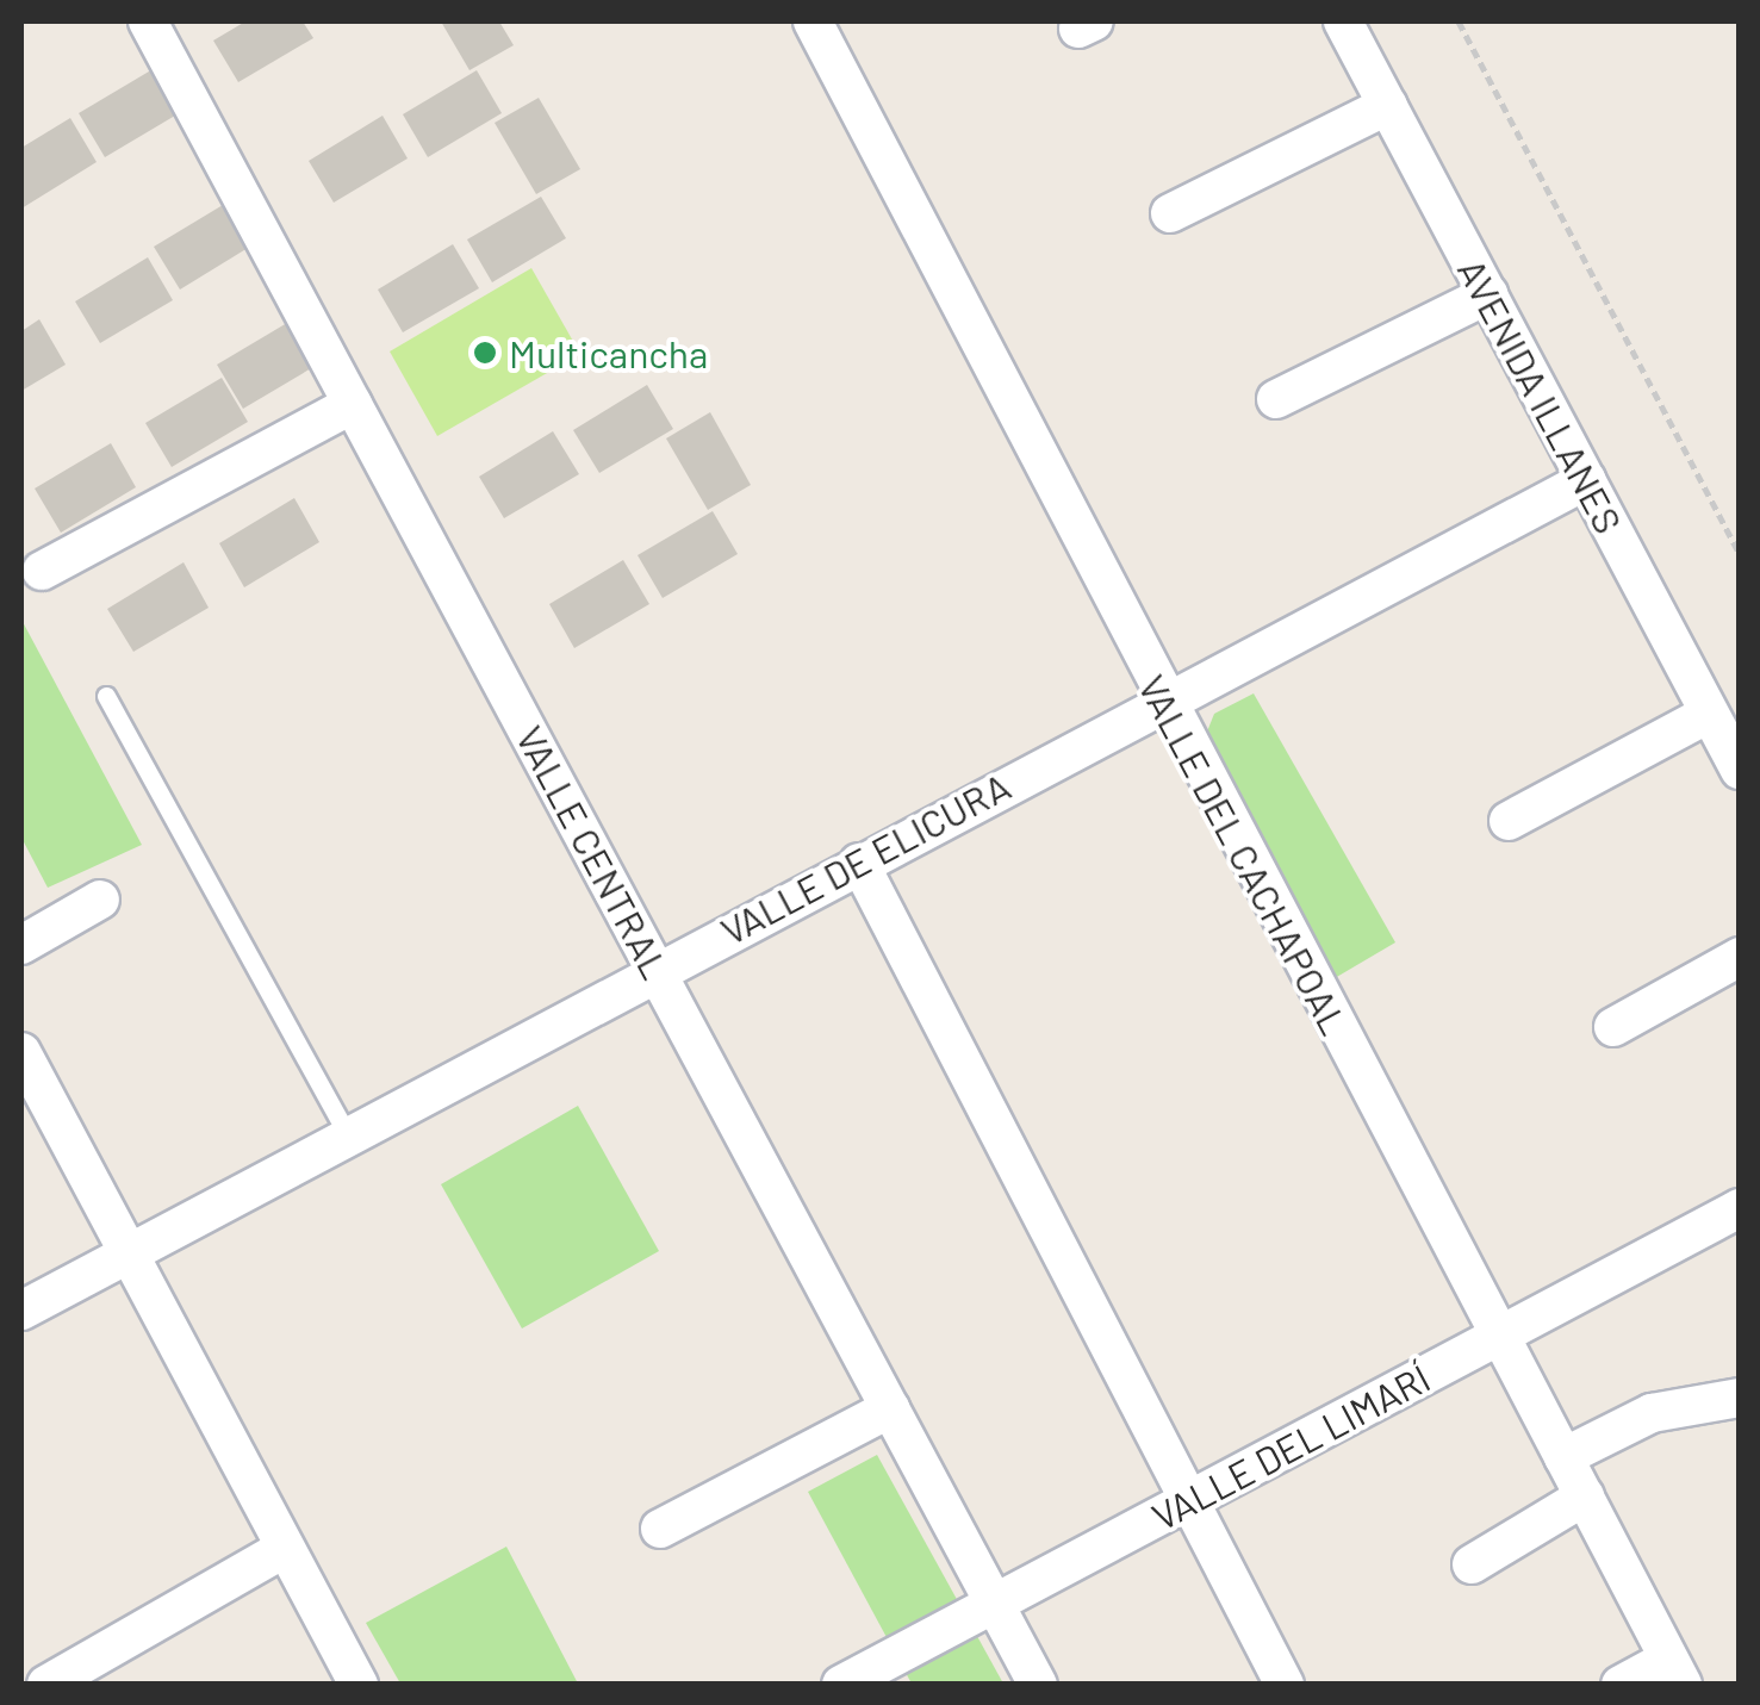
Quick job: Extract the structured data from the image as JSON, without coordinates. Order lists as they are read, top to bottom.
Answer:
{
  "streets": {
    "street": [
      "AVENIDA ILLANES",
      "VALLE CENTRAL",
      "VALLE DEL CACHAPOAL",
      "VALLE DE ELICURA",
      "VALLE DEL LIMARÍ"
    ]
  },
  "crossings": [
    ["AVENIDA ILLANES", "VALLE DE ELICURA"],
    ["VALLE CENTRAL", "VALLE DE ELICURA"],
    ["VALLE CENTRAL", "VALLE DEL LIMARÍ"],
    ["VALLE DEL CACHAPOAL", "VALLE DE ELICURA"],
    ["VALLE DEL CACHAPOAL", "VALLE DEL LIMARÍ"]
  ],
  "places": ["Multicancha"]
}
